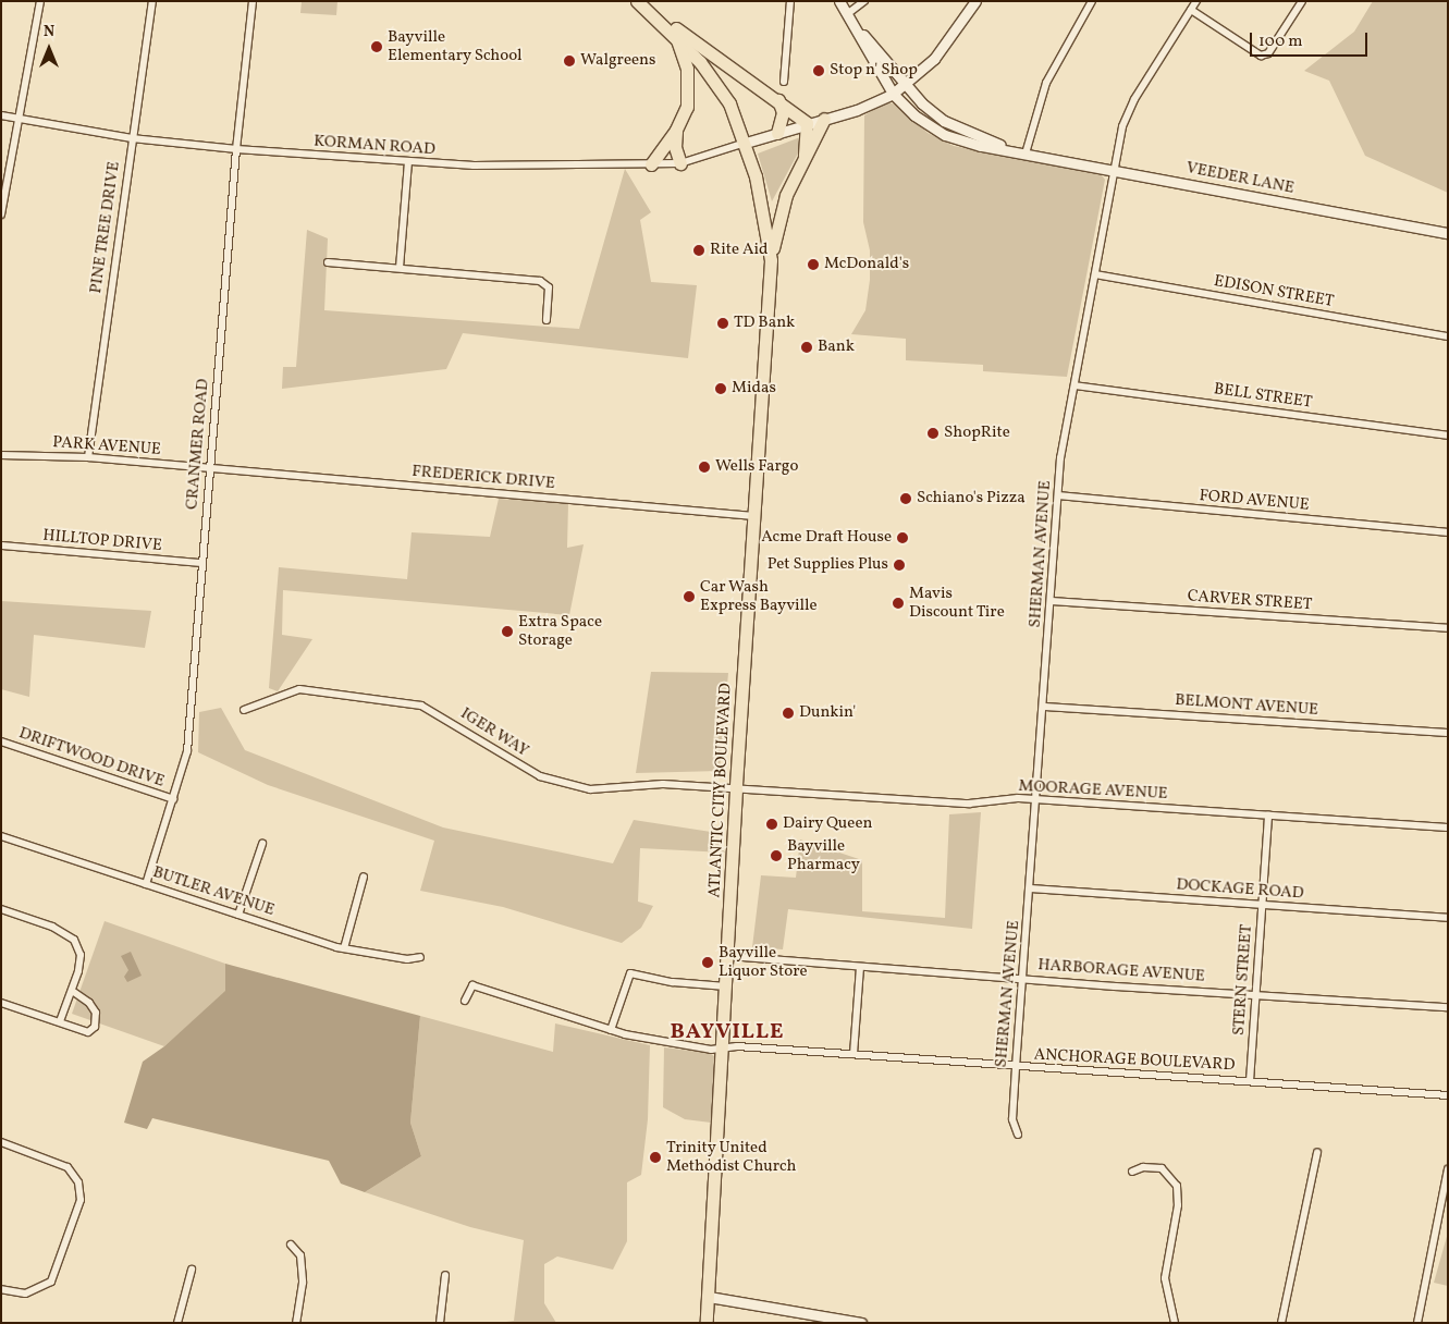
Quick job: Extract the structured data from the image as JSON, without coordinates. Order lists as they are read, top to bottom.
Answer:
{
  "streets": {
    "highway": ["ATLANTIC CITY BOULEVARD"],
    "street": [
      "KORMAN ROAD",
      "VEEDER LANE",
      "PINE TREE DRIVE",
      "EDISON STREET",
      "BELL STREET",
      "CRANMER ROAD",
      "PARK AVENUE",
      "FREDERICK DRIVE",
      "FORD AVENUE",
      "HILLTOP DRIVE",
      "SHERMAN AVENUE",
      "CARVER STREET",
      "BELMONT AVENUE",
      "IGER WAY",
      "DRIFTWOOD DRIVE",
      "MOORAGE AVENUE",
      "DOCKAGE ROAD",
      "BUTLER AVENUE",
      "HARBORAGE AVENUE",
      "STERN STREET",
      "ANCHORAGE BOULEVARD"
    ]
  },
  "crossings": [
    ["KORMAN ROAD", "PINE TREE DRIVE"],
    ["KORMAN ROAD", "CRANMER ROAD"],
    ["VEEDER LANE", "SHERMAN AVENUE"],
    ["PINE TREE DRIVE", "PARK AVENUE"],
    ["EDISON STREET", "SHERMAN AVENUE"],
    ["BELL STREET", "SHERMAN AVENUE"],
    ["CRANMER ROAD", "PARK AVENUE"],
    ["CRANMER ROAD", "FREDERICK DRIVE"],
    ["CRANMER ROAD", "HILLTOP DRIVE"],
    ["CRANMER ROAD", "DRIFTWOOD DRIVE"],
    ["CRANMER ROAD", "BUTLER AVENUE"],
    ["PARK AVENUE", "FREDERICK DRIVE"],
    ["FREDERICK DRIVE", "ATLANTIC CITY BOULEVARD"],
    ["FORD AVENUE", "SHERMAN AVENUE"],
    ["SHERMAN AVENUE", "CARVER STREET"],
    ["SHERMAN AVENUE", "BELMONT AVENUE"],
    ["SHERMAN AVENUE", "MOORAGE AVENUE"],
    ["SHERMAN AVENUE", "DOCKAGE ROAD"],
    ["SHERMAN AVENUE", "HARBORAGE AVENUE"],
    ["SHERMAN AVENUE", "ANCHORAGE BOULEVARD"],
    ["IGER WAY", "ATLANTIC CITY BOULEVARD"],
    ["IGER WAY", "MOORAGE AVENUE"],
    ["ATLANTIC CITY BOULEVARD", "MOORAGE AVENUE"],
    ["ATLANTIC CITY BOULEVARD", "HARBORAGE AVENUE"],
    ["ATLANTIC CITY BOULEVARD", "ANCHORAGE BOULEVARD"],
    ["MOORAGE AVENUE", "STERN STREET"],
    ["DOCKAGE ROAD", "STERN STREET"],
    ["HARBORAGE AVENUE", "STERN STREET"],
    ["STERN STREET", "ANCHORAGE BOULEVARD"]
  ],
  "districts": ["BAYVILLE"],
  "places": [
    "Bayville Elementary School",
    "Walgreens",
    "Stop n' Shop",
    "Rite Aid",
    "McDonald's",
    "TD Bank",
    "Bank",
    "Midas",
    "ShopRite",
    "Wells Fargo",
    "Schiano's Pizza",
    "Acme Draft House",
    "Pet Supplies Plus",
    "Car Wash Express Bayville",
    "Mavis Discount Tire",
    "Extra Space Storage",
    "Dunkin'",
    "Dairy Queen",
    "Bayville Pharmacy",
    "Bayville Liquor Store",
    "Trinity United Methodist Church"
  ],
  "scale_bar": "100 m",
  "north": "top"
}
